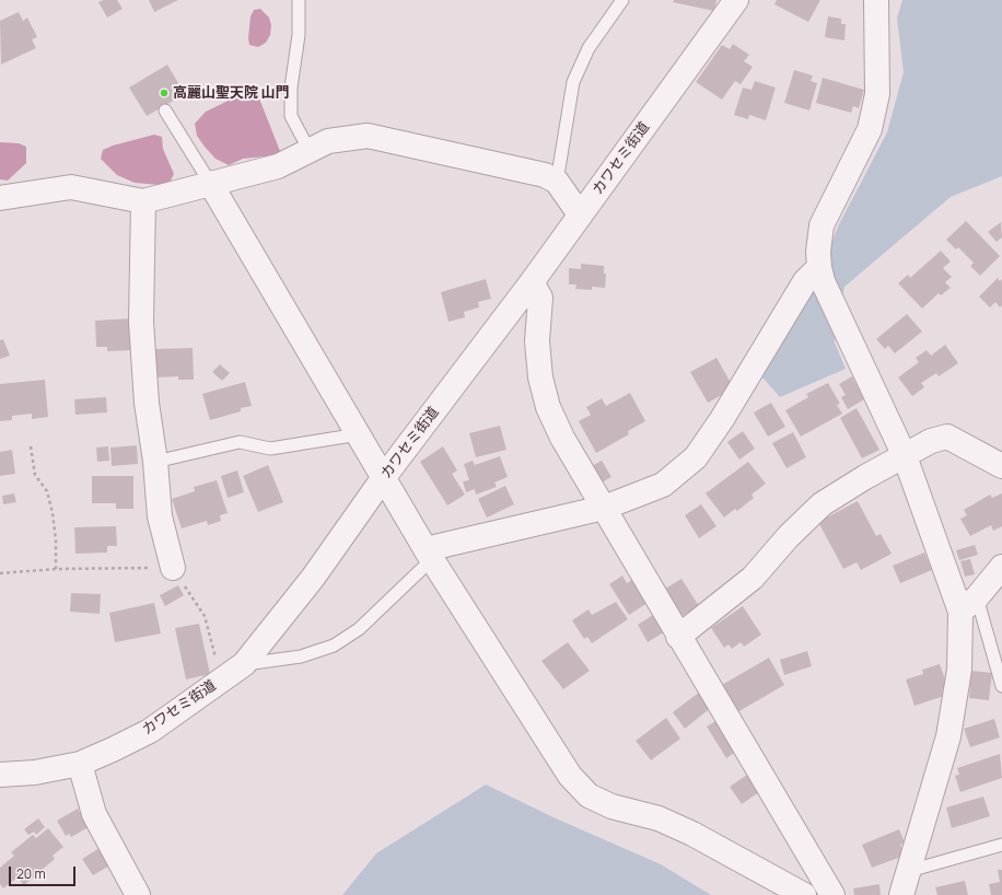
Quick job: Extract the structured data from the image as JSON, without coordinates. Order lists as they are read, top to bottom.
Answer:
{
  "streets": {
    "street": ["カワセミ街道"]
  },
  "places": ["高麗山聖天院 山門"],
  "scale_bar": "20 m"
}
